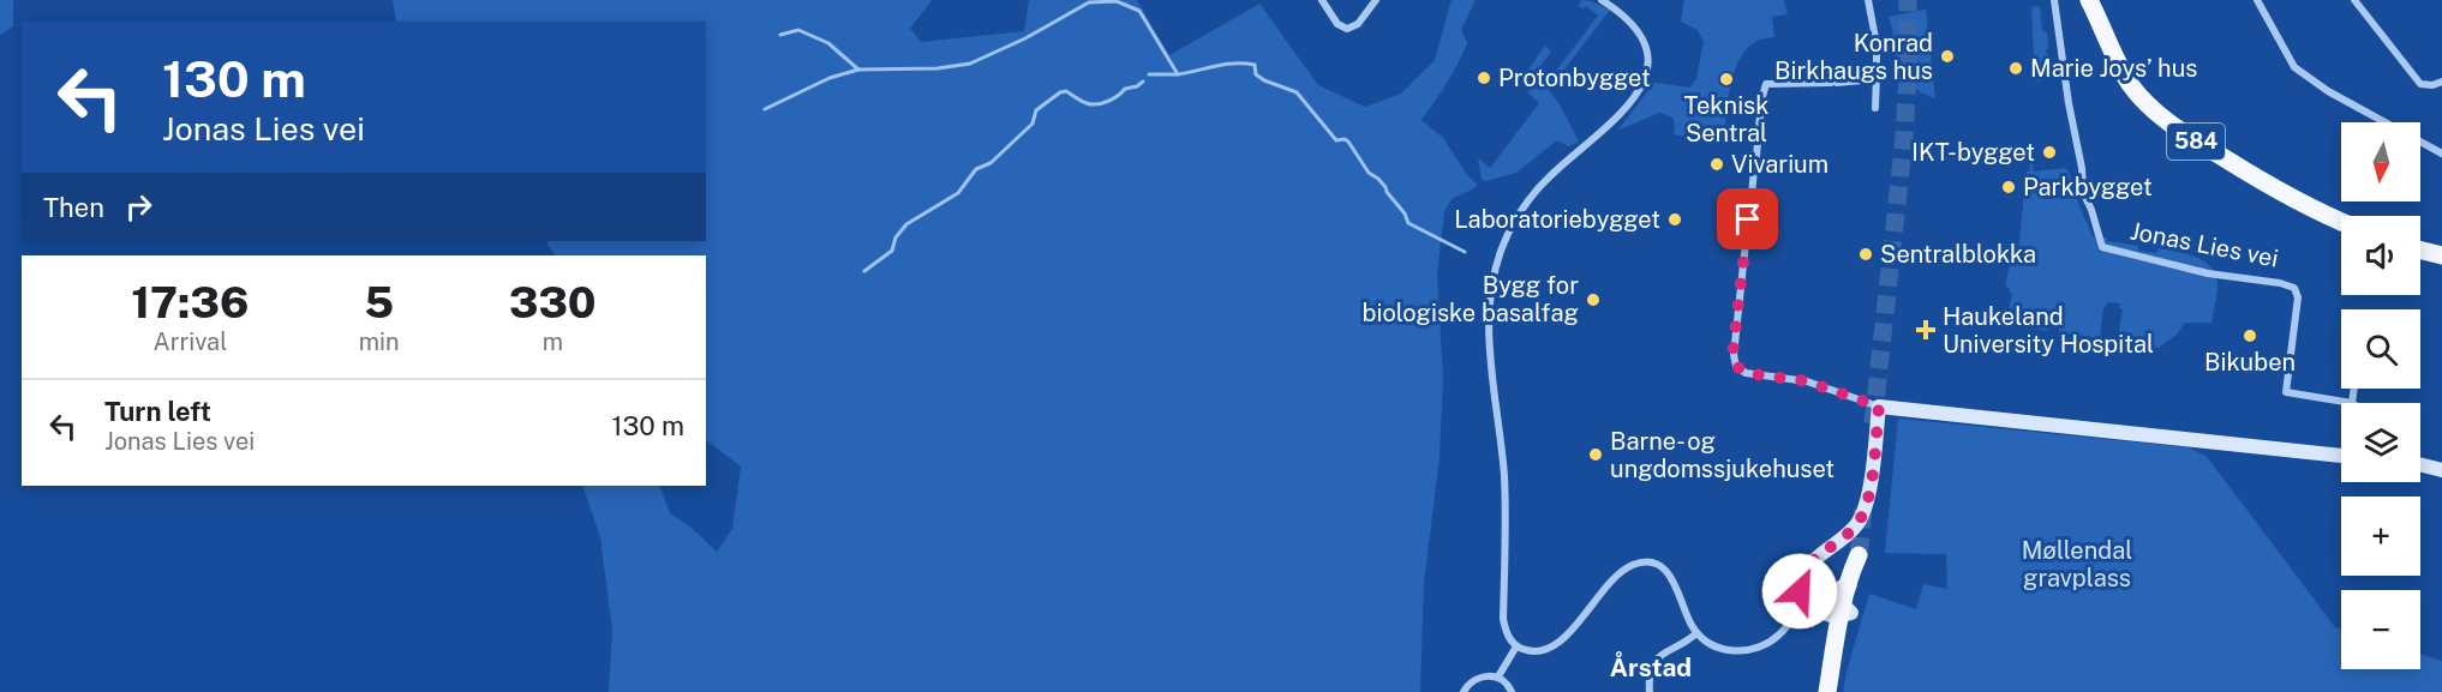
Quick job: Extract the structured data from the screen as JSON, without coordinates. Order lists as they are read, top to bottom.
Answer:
{
  "streets": {
    "main road": ["584"],
    "street": ["Jonas Lies vei"]
  },
  "districts": ["Årstad"],
  "parks": ["Møllendal gravplass"],
  "places": {
    "other": [
      "Konrad Birkhaugs hus",
      "Marie Joys’ hus",
      "Protonbygget",
      "Teknisk Sentral",
      "IKT-bygget",
      "Vivarium",
      "Parkbygget",
      "Laboratoriebygget",
      "Sentralblokka",
      "Bygg for biologiske basalfag",
      "Bikuben",
      "Barne- og ungdomssjukehuset"
    ],
    "health": ["Haukeland University Hospital"]
  },
  "north": "bottom",
  "page": {
    "turn": ["130 m", "Jonas Lies vei"],
    "map_buttons": ["+", "−"],
    "then": "Then",
    "eta": [
      "17:36",
      "Arrival",
      "5",
      "min",
      "330",
      "m"
    ],
    "list": [
      {
        "name": "Turn left",
        "note": "Jonas Lies vei",
        "value": "130 m"
      }
    ]
  }
}
